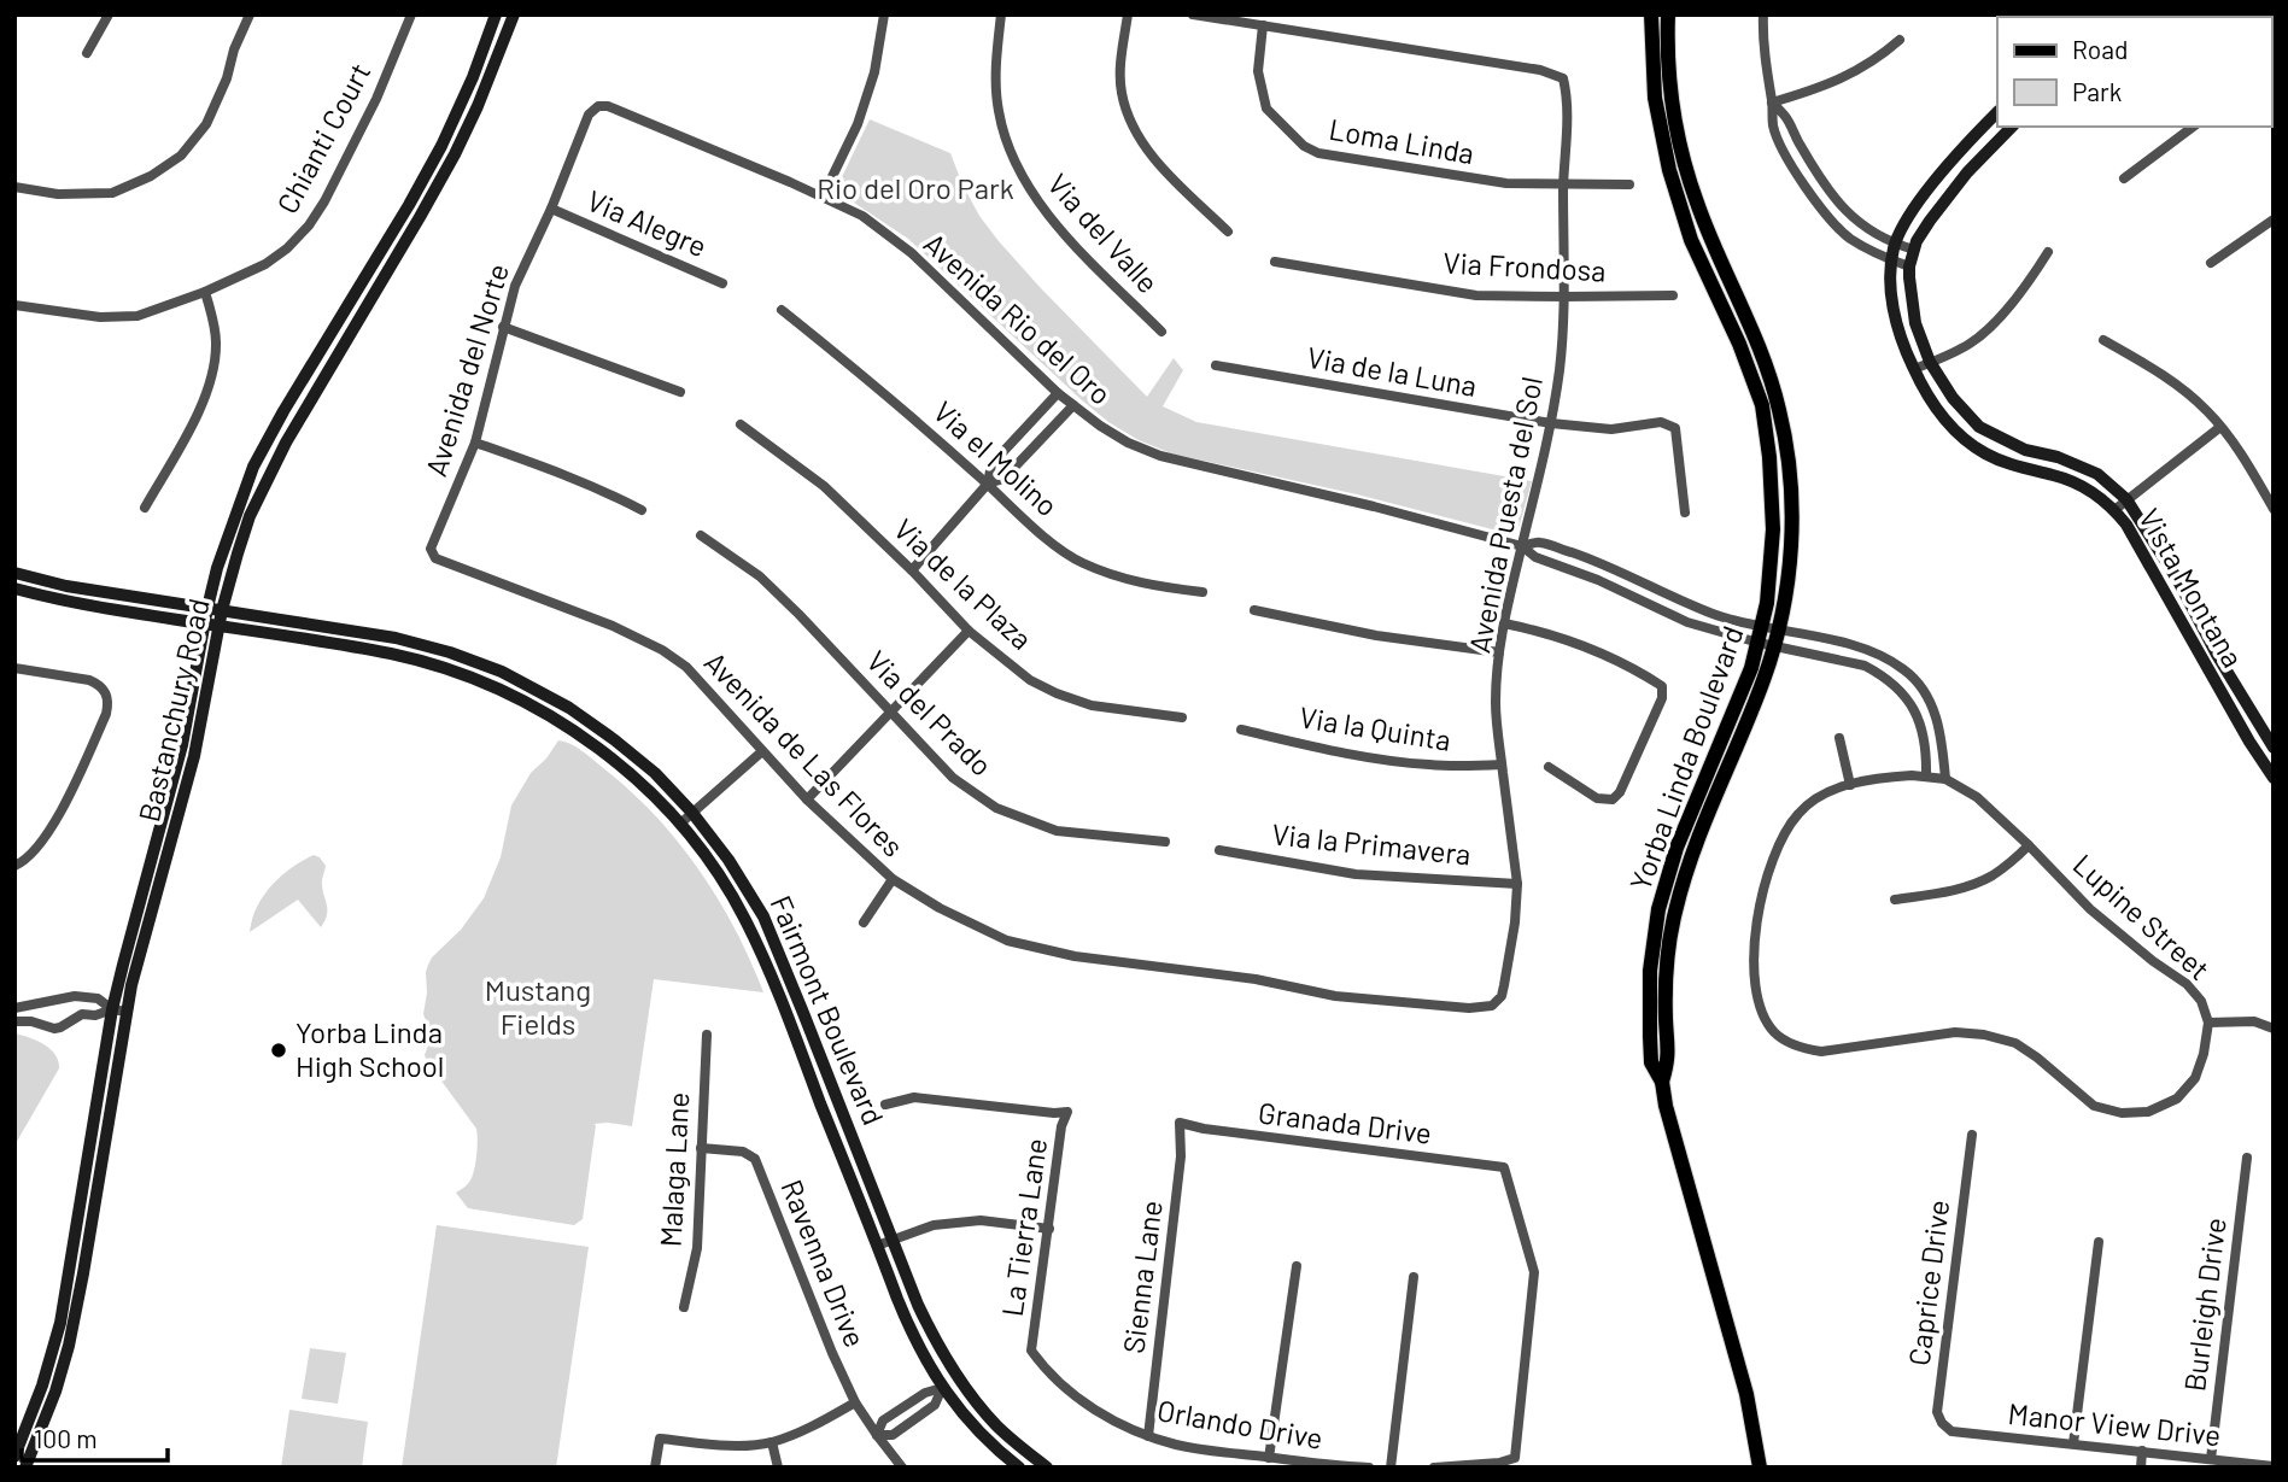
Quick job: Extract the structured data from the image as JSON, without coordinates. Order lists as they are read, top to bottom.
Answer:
{
  "streets": {
    "main road": [
      "Vista Montana",
      "Bastanchury Road",
      "Yorba Linda Boulevard",
      "Fairmont Boulevard"
    ],
    "street": [
      "Chianti Court",
      "Loma Linda",
      "Via Alegre",
      "Via del Valle",
      "Via Frondosa",
      "Avenida Rio del Oro",
      "Avenida del Norte",
      "Via de la Luna",
      "Via el Molino",
      "Avenida Puesta del Sol",
      "Via de la Plaza",
      "Via del Prado",
      "Via la Quinta",
      "Avenida de Las Flores",
      "Via la Primavera",
      "Lupine Street",
      "Granada Drive",
      "Malaga Lane",
      "La Tierra Lane",
      "Ravenna Drive",
      "Sienna Lane",
      "Caprice Drive",
      "Burleigh Drive",
      "Orlando Drive",
      "Manor View Drive"
    ]
  },
  "crossings": [
    ["Loma Linda", "Avenida Puesta del Sol"],
    ["Via Alegre", "Avenida del Norte"],
    ["Via Frondosa", "Avenida Puesta del Sol"],
    ["Avenida Rio del Oro", "Avenida del Norte"],
    ["Avenida Rio del Oro", "Avenida Puesta del Sol"],
    ["Avenida Rio del Oro", "Yorba Linda Boulevard"],
    ["Avenida Rio del Oro", "Lupine Street"],
    ["Avenida del Norte", "Avenida de Las Flores"],
    ["Via de la Luna", "Avenida Puesta del Sol"],
    ["Avenida Puesta del Sol", "Via la Quinta"],
    ["Avenida Puesta del Sol", "Avenida de Las Flores"],
    ["Avenida Puesta del Sol", "Via la Primavera"],
    ["Bastanchury Road", "Fairmont Boulevard"],
    ["Granada Drive", "Sienna Lane"],
    ["Malaga Lane", "Ravenna Drive"],
    ["La Tierra Lane", "Orlando Drive"],
    ["Sienna Lane", "Orlando Drive"],
    ["Caprice Drive", "Manor View Drive"],
    ["Burleigh Drive", "Manor View Drive"]
  ],
  "parks": ["Rio del Oro Park", "Mustang Fields"],
  "places": ["Yorba Linda High School"],
  "legend": ["Road", "Park"],
  "scale_bar": "100 m"
}
